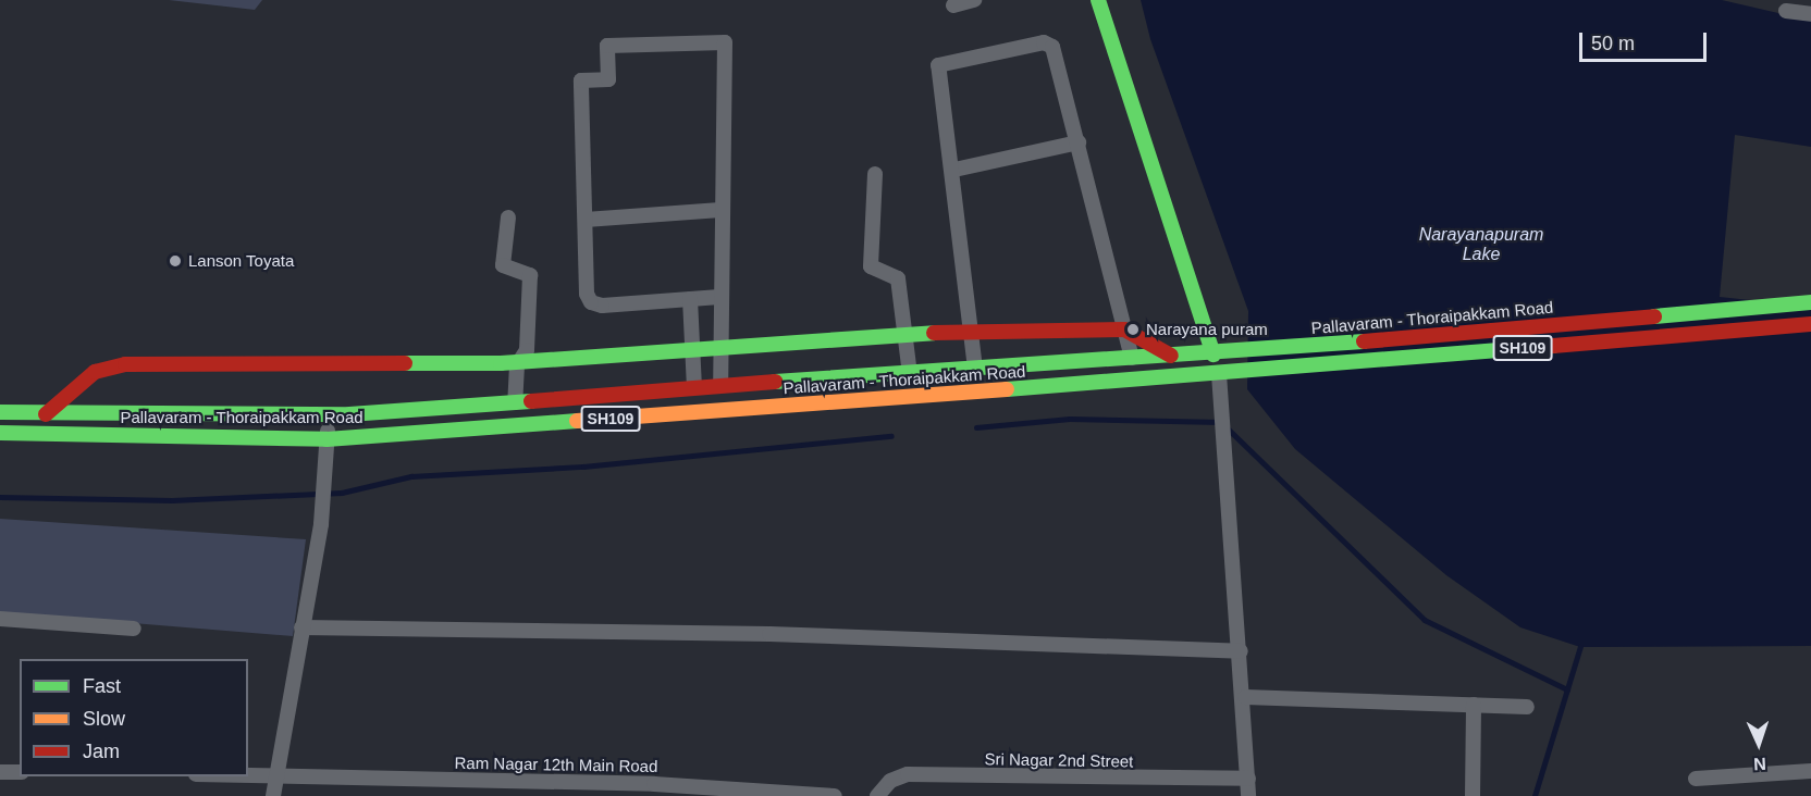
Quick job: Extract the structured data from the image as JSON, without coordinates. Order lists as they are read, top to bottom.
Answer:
{
  "streets": {
    "main road": ["Pallavaram - Thoraipakkam Road", "SH109"],
    "street": ["Sri Nagar 2nd Street", "Ram Nagar 12th Main Road"]
  },
  "water": ["Narayanapuram Lake"],
  "places": ["Lanson Toyata", "Narayana puram"],
  "legend": ["Fast", "Slow", "Jam"],
  "scale_bar": "50 m",
  "north": "bottom"
}
